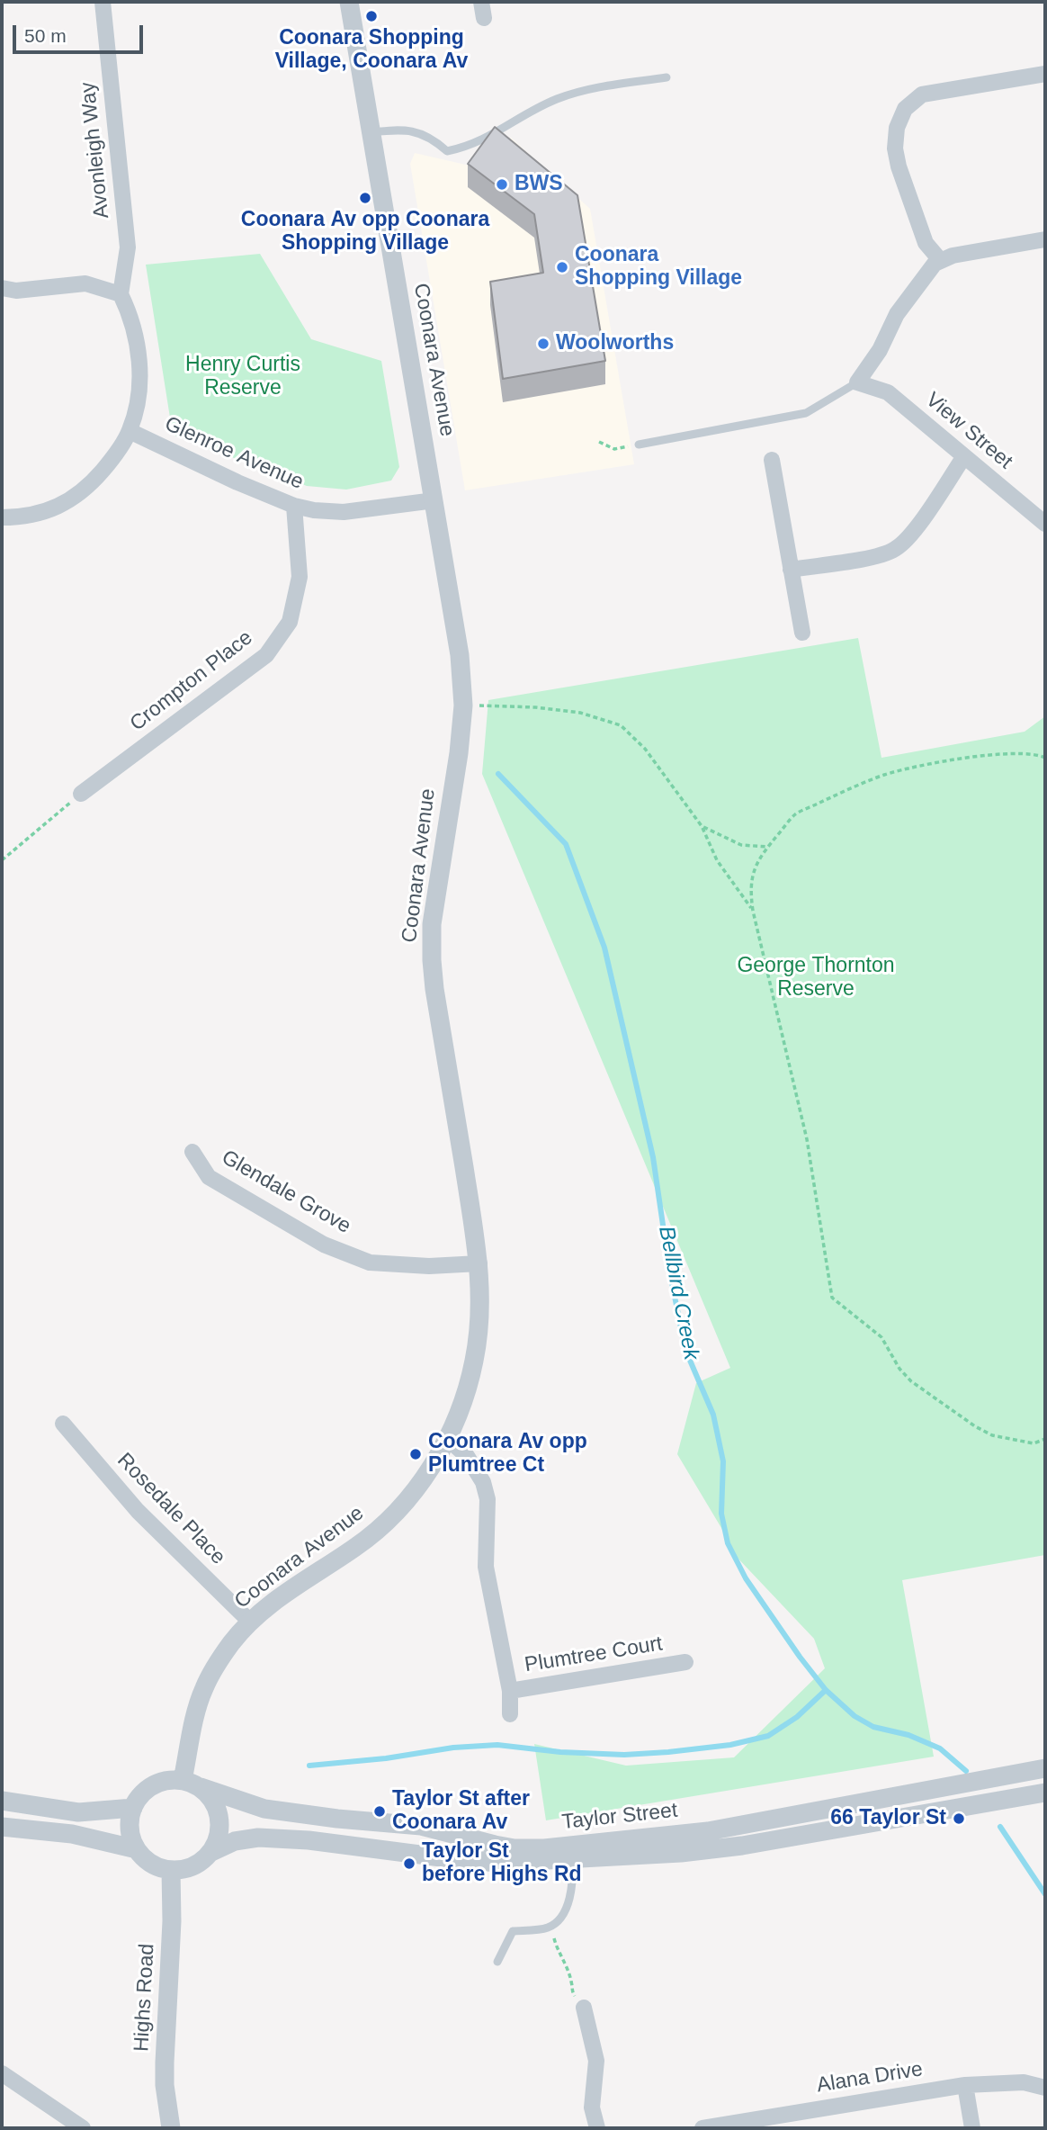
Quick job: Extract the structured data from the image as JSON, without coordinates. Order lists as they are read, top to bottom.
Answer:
{
  "streets": {
    "street": [
      "Avonleigh Way",
      "Coonara Avenue",
      "View Street",
      "Glenroe Avenue",
      "Crompton Place",
      "Glendale Grove",
      "Rosedale Place",
      "Plumtree Court",
      "Taylor Street",
      "Highs Road",
      "Alana Drive"
    ]
  },
  "crossings": [
    ["Coonara Avenue", "Glenroe Avenue"],
    ["Coonara Avenue", "Glendale Grove"],
    ["Coonara Avenue", "Rosedale Place"],
    ["Coonara Avenue", "Plumtree Court"],
    ["Coonara Avenue", "Taylor Street"],
    ["Coonara Avenue", "Highs Road"],
    ["Glenroe Avenue", "Crompton Place"],
    ["Taylor Street", "Highs Road"]
  ],
  "water": ["Bellbird Creek"],
  "parks": ["Henry Curtis Reserve", "George Thornton Reserve"],
  "places": [
    "Coonara Shopping Village, Coonara Av",
    "BWS",
    "Coonara Av opp Coonara Shopping Village",
    "Coonara Shopping Village",
    "Woolworths",
    "Coonara Av opp Plumtree Ct",
    "Taylor St after Coonara Av",
    "66 Taylor St",
    "Taylor St before Highs Rd"
  ],
  "scale_bar": "50 m"
}
